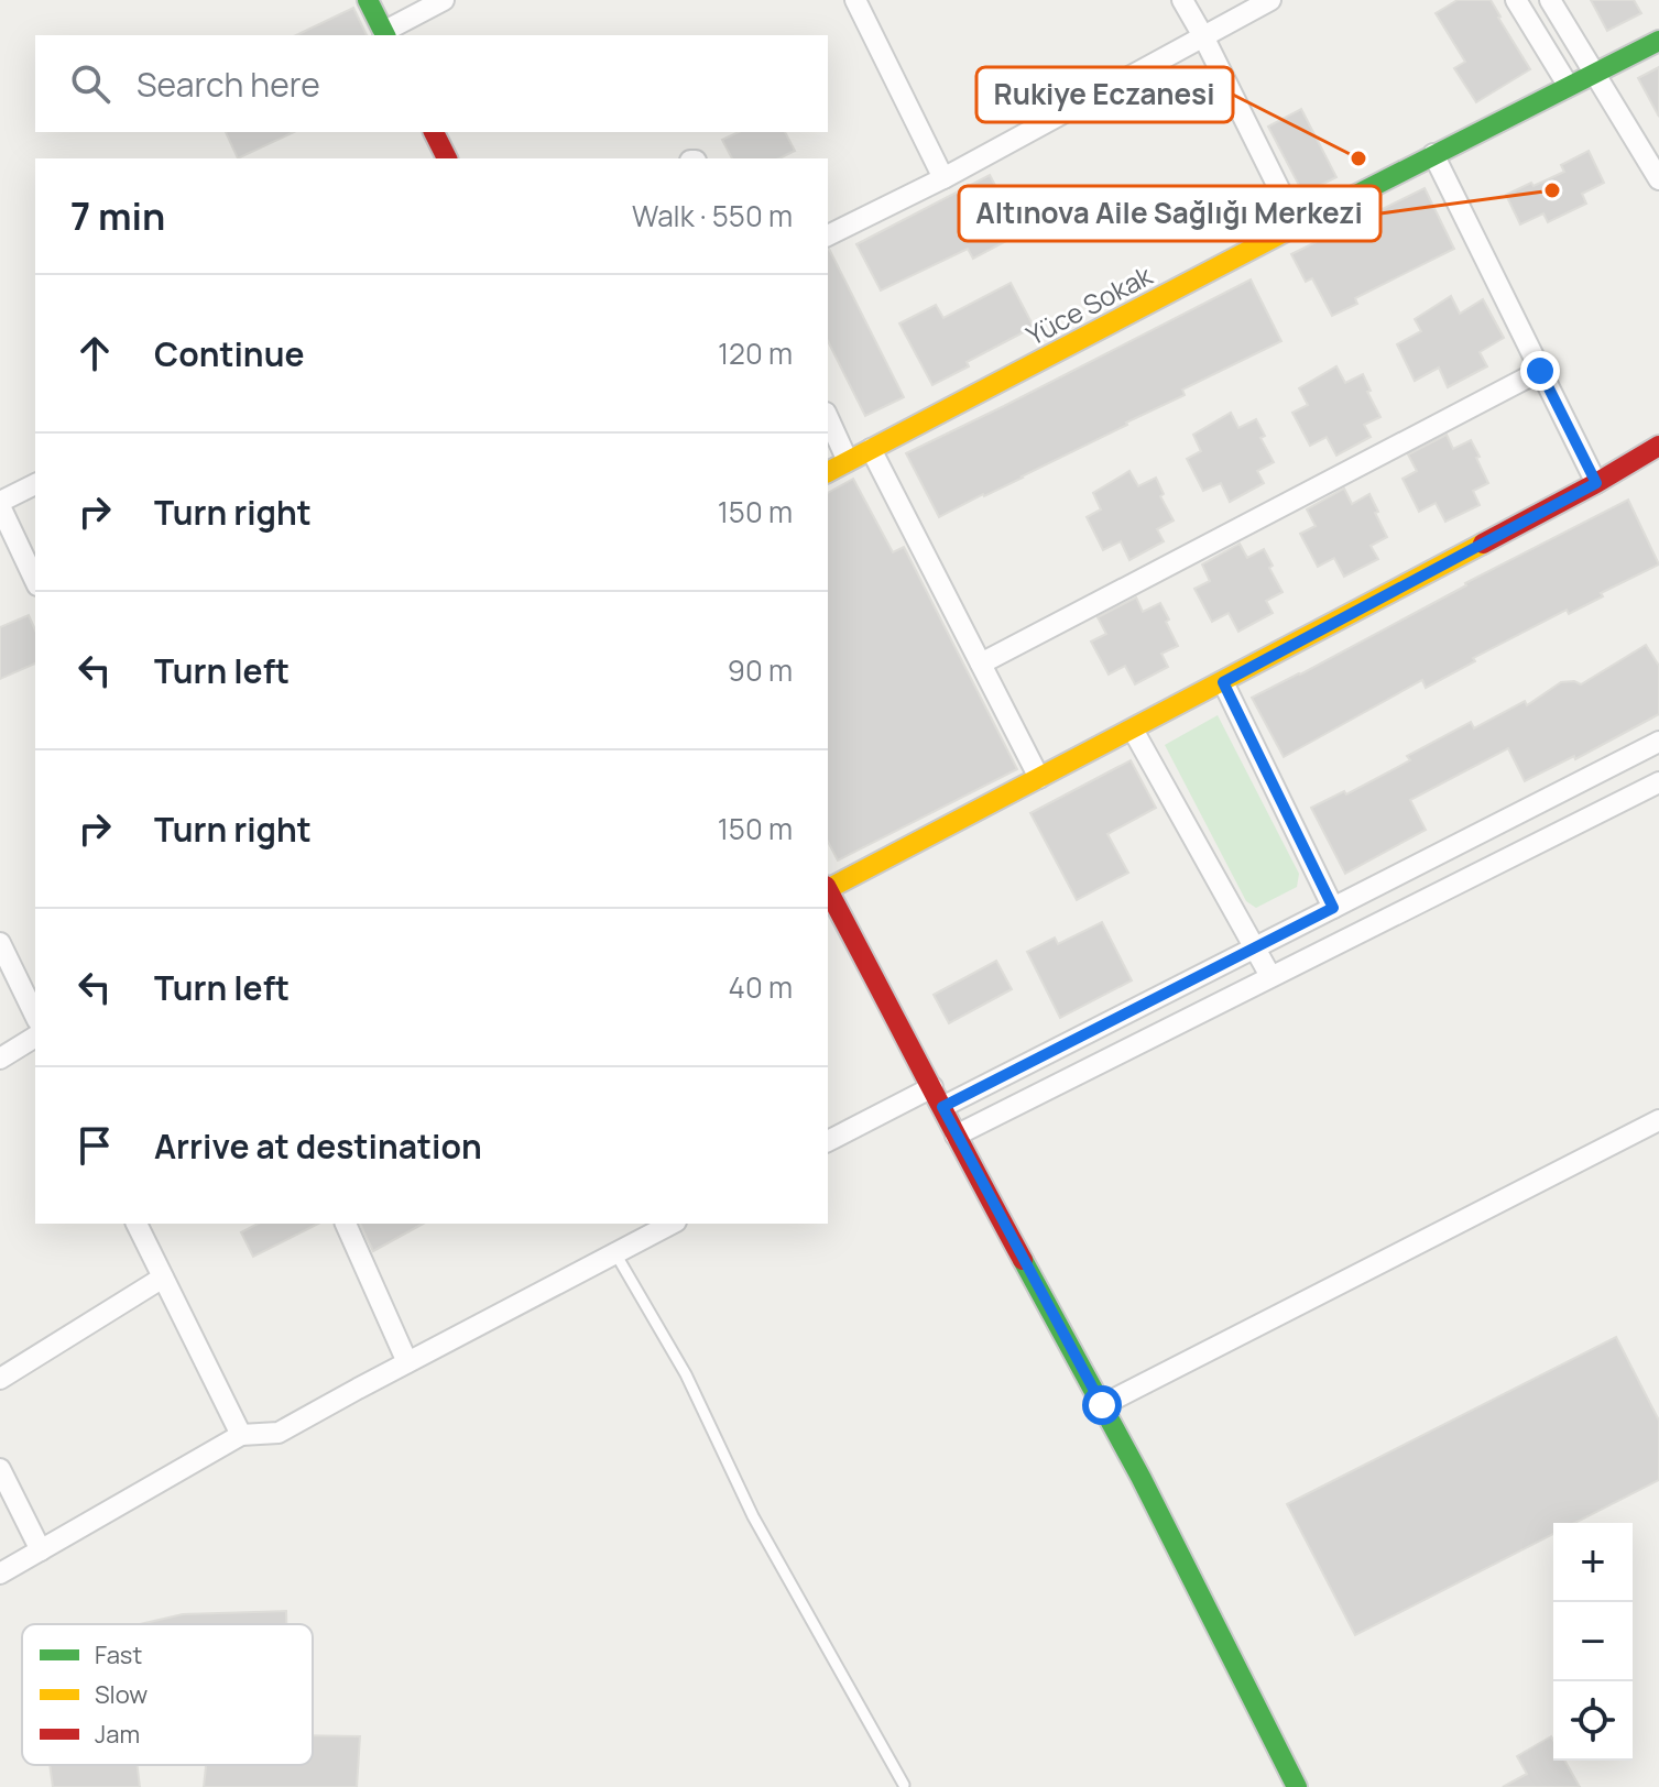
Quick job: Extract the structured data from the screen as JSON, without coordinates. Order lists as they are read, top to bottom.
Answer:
{
  "streets": {
    "street": ["Yüce Sokak"]
  },
  "places": ["Rukiye Eczanesi", "Altınova Aile Sağlığı Merkezi"],
  "legend": ["Fast", "Slow", "Jam"],
  "page": {
    "search": "Search here",
    "heading": ["7 min", "Walk · 550 m"],
    "list": [
      ["Continue", "120 m"],
      ["Turn right", "150 m"],
      ["Turn left", "90 m"],
      ["Turn right", "150 m"],
      ["Turn left", "40 m"],
      "Arrive at destination"
    ],
    "map_buttons": ["+", "−"]
  }
}
